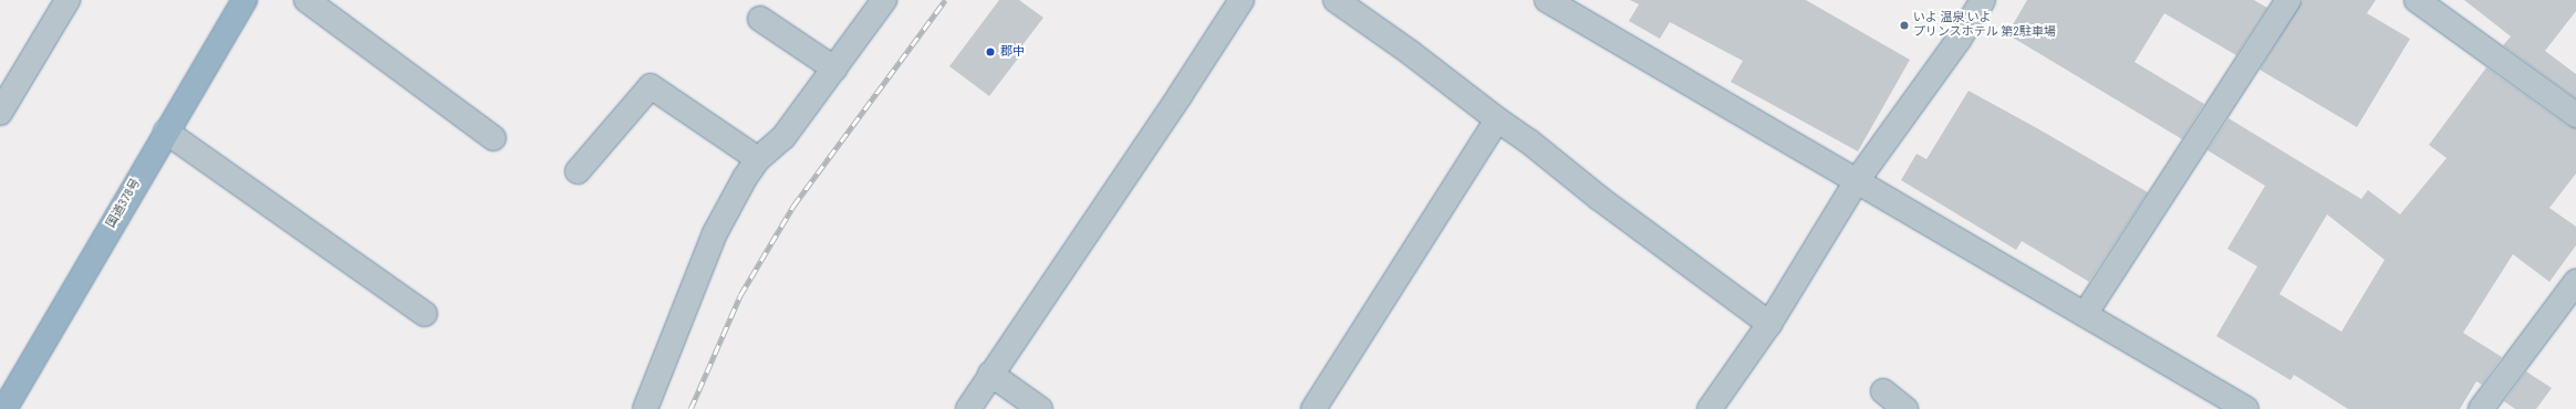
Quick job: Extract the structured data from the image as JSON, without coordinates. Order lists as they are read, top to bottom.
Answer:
{
  "streets": {
    "highway": ["国道378号"]
  },
  "places": ["いよ 温泉 いよ プリンスホテル 第2駐車場", "郡中"]
}
